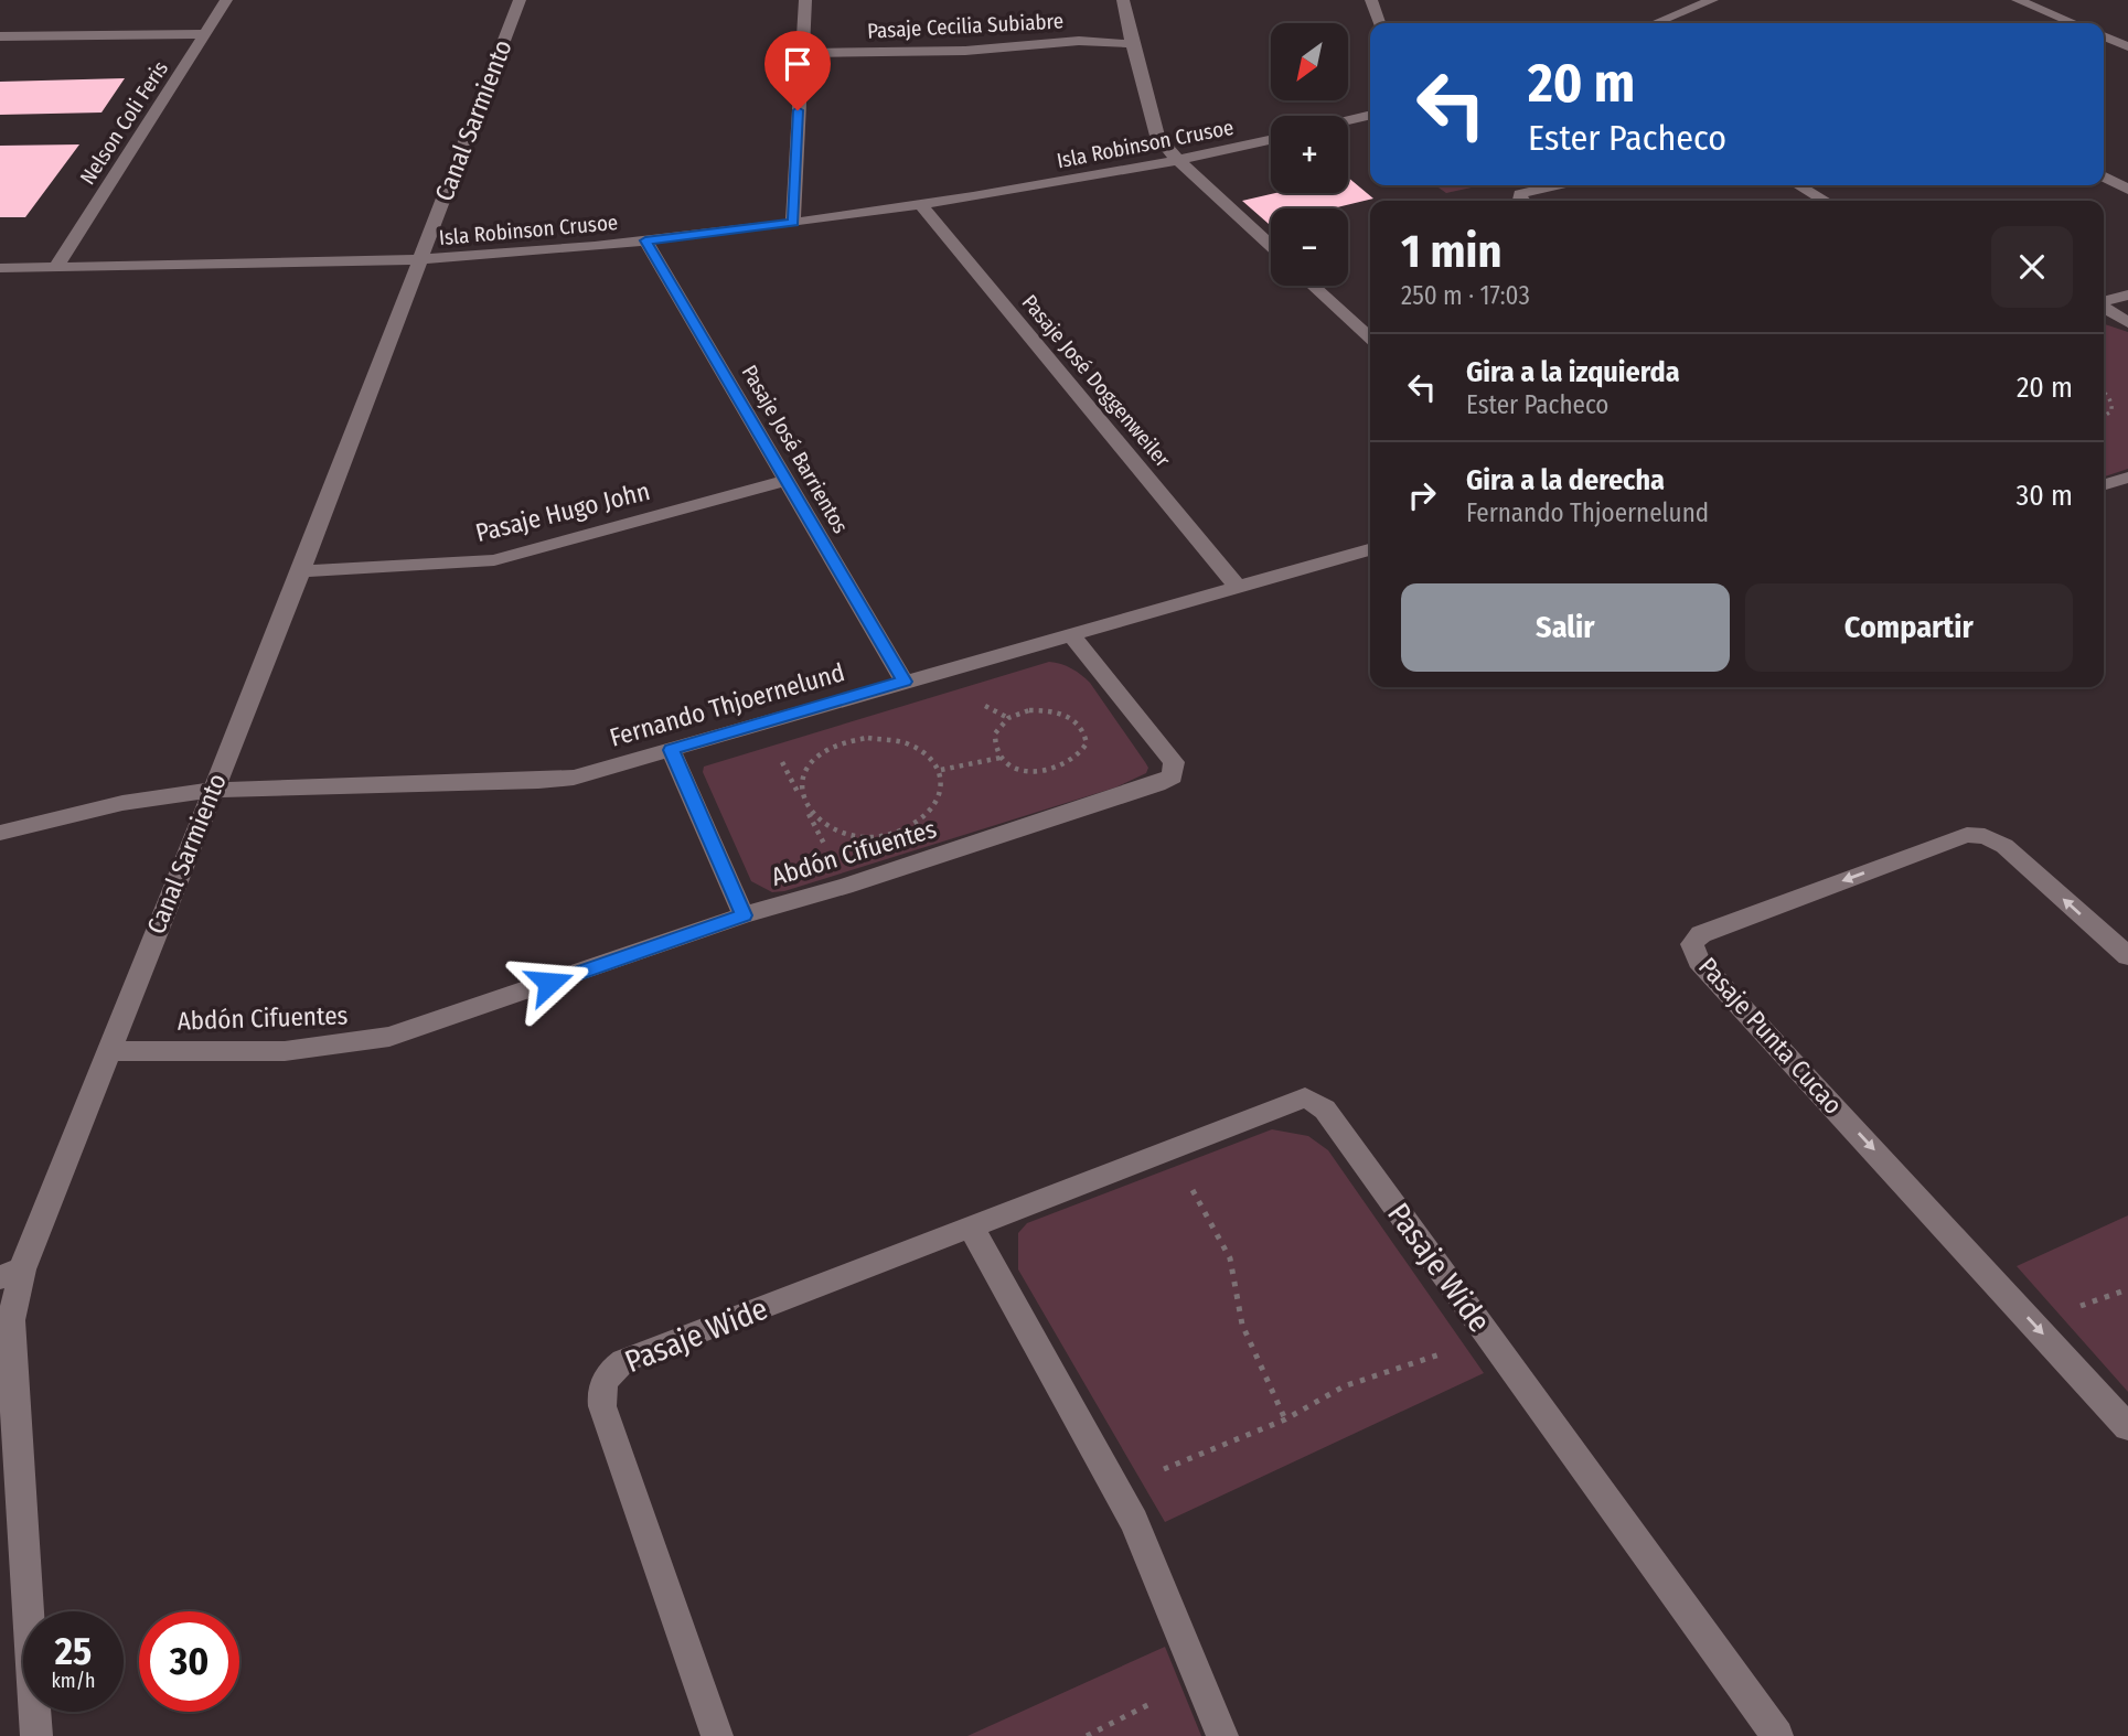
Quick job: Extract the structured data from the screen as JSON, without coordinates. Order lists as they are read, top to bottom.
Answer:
{
  "streets": {
    "street": [
      "Pasaje Cecilia Subiabre",
      "Canal Sarmiento",
      "Nelson Coli Feris",
      "Isla Robinson Crusoe",
      "Pasaje José Doggenweiler",
      "Pasaje José Barrientos",
      "Pasaje Hugo John",
      "Fernando Thjoernelund",
      "Abdón Cifuentes",
      "Pasaje Punta Cucao",
      "Pasaje Wide"
    ]
  },
  "crossings": [
    ["Canal Sarmiento", "Isla Robinson Crusoe"],
    ["Canal Sarmiento", "Pasaje Hugo John"],
    ["Canal Sarmiento", "Fernando Thjoernelund"],
    ["Canal Sarmiento", "Abdón Cifuentes"],
    ["Nelson Coli Feris", "Isla Robinson Crusoe"],
    ["Isla Robinson Crusoe", "Pasaje José Doggenweiler"],
    ["Isla Robinson Crusoe", "Pasaje José Barrientos"],
    ["Pasaje José Doggenweiler", "Fernando Thjoernelund"],
    ["Pasaje José Barrientos", "Pasaje Hugo John"],
    ["Pasaje José Barrientos", "Fernando Thjoernelund"],
    ["Fernando Thjoernelund", "Abdón Cifuentes"]
  ],
  "north": "bottom left",
  "page": {
    "map_buttons": ["+", "−"],
    "turn": ["20 m", "Ester Pacheco"],
    "heading": ["1 min", "250 m · 17:03"],
    "list": [
      {
        "name": "Gira a la izquierda",
        "note": "Ester Pacheco",
        "value": "20 m"
      },
      {
        "name": "Gira a la derecha",
        "note": "Fernando Thjoernelund",
        "value": "30 m"
      }
    ],
    "buttons": ["Salir", "Compartir"],
    "speed": "25 km/h",
    "limit": "30"
  }
}
